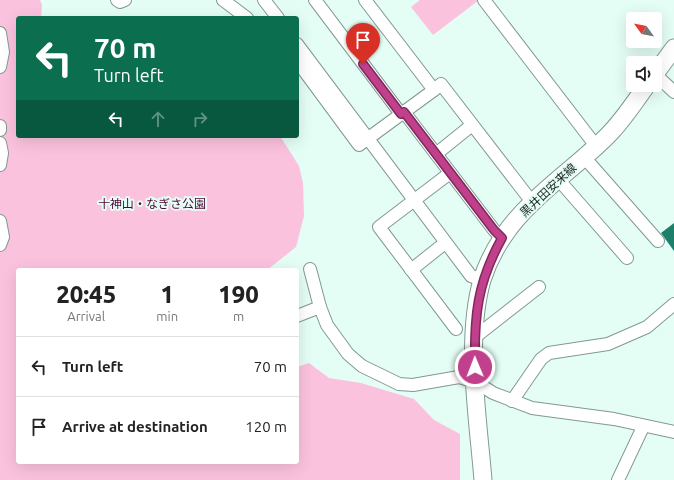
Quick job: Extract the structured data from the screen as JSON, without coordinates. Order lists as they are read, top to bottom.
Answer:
{
  "streets": {
    "main road": ["黒井田安来線"]
  },
  "parks": ["十神山・なぎさ公園"],
  "north": "top left",
  "page": {
    "turn": ["70 m", "Turn left"],
    "eta": [
      "20:45",
      "Arrival",
      "1",
      "min",
      "190",
      "m"
    ],
    "list": [
      {
        "name": "Turn left",
        "value": "70 m"
      },
      {
        "name": "Arrive at destination",
        "value": "120 m"
      }
    ]
  }
}
